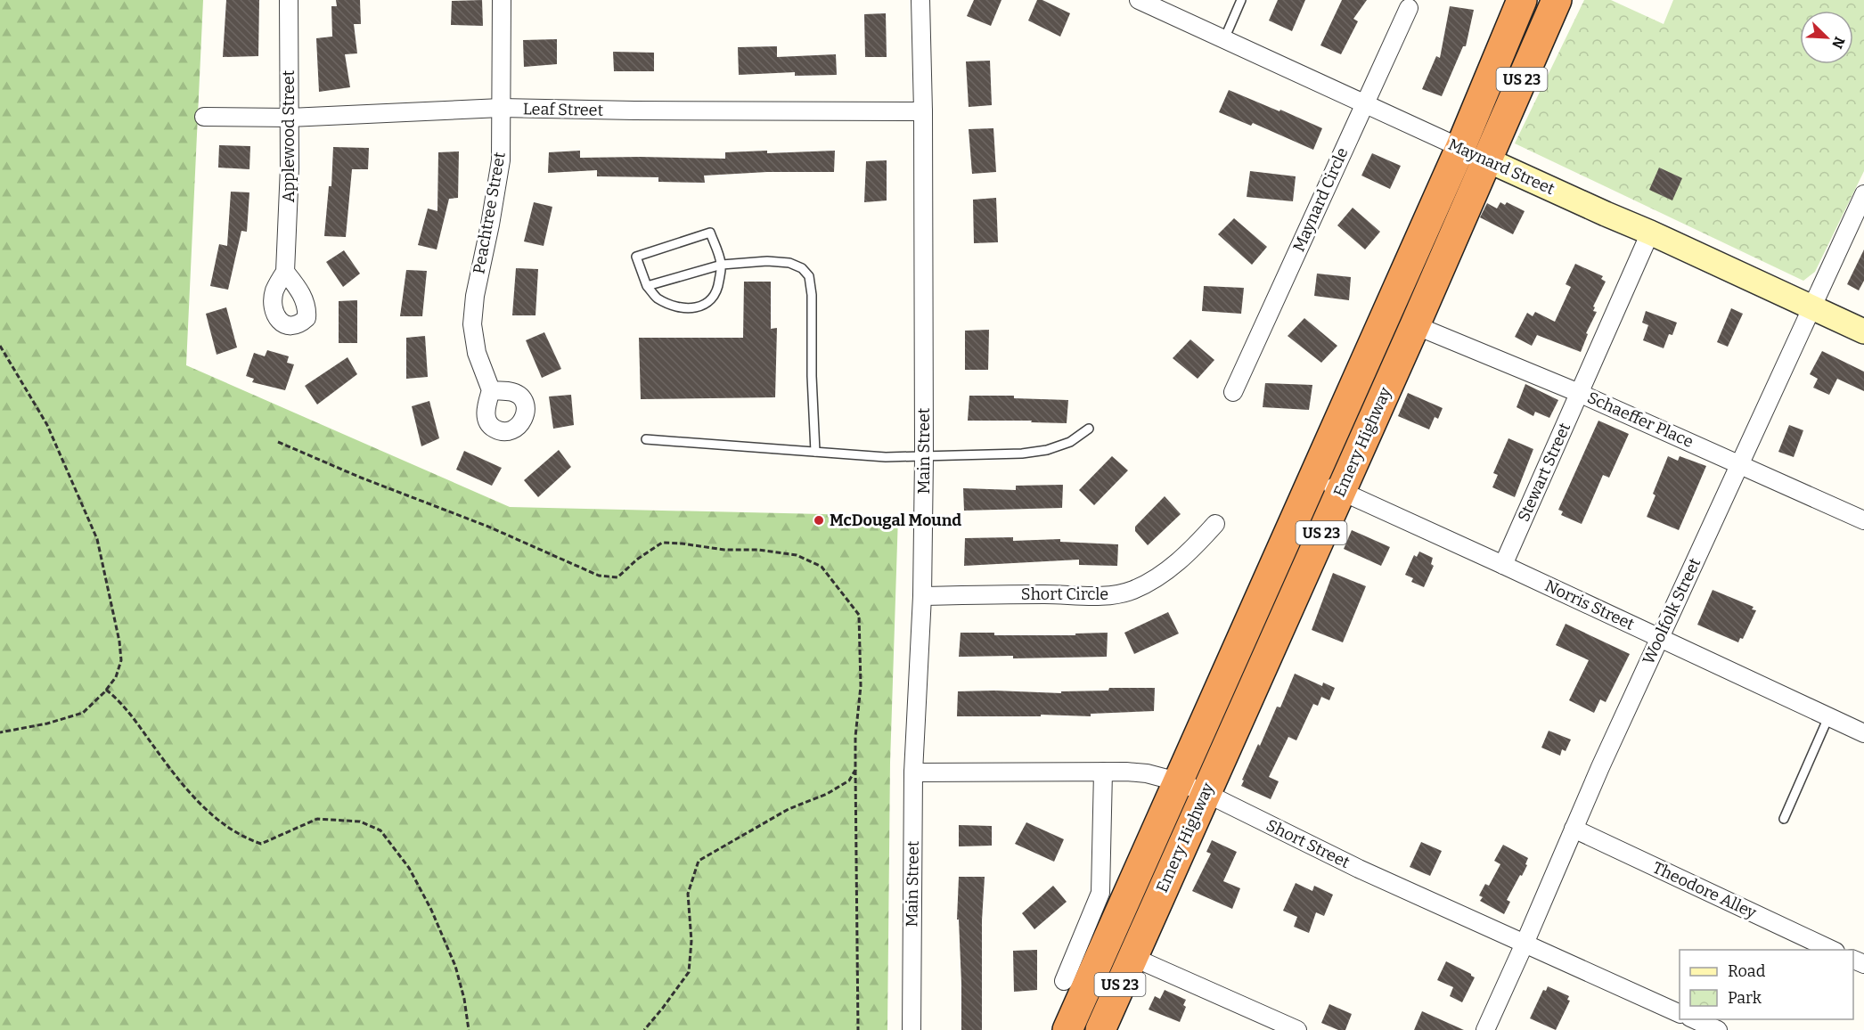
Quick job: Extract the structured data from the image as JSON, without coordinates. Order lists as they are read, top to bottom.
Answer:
{
  "streets": {
    "highway": ["US 23", "Emery Highway"],
    "street": [
      "Leaf Street",
      "Applewood Street",
      "Maynard Street",
      "Maynard Circle",
      "Peachtree Street",
      "Schaeffer Place",
      "Main Street",
      "Stewart Street",
      "Short Circle",
      "Norris Street",
      "Woolfolk Street",
      "Short Street",
      "Theodore Alley"
    ]
  },
  "crossings": [
    ["Leaf Street", "Applewood Street"],
    ["Leaf Street", "Peachtree Street"],
    ["Leaf Street", "Main Street"],
    ["Maynard Street", "Maynard Circle"],
    ["Maynard Street", "Emery Highway"],
    ["Maynard Street", "Stewart Street"],
    ["Maynard Street", "Woolfolk Street"],
    ["Schaeffer Place", "Emery Highway"],
    ["Schaeffer Place", "Stewart Street"],
    ["Schaeffer Place", "Woolfolk Street"],
    ["Emery Highway", "Norris Street"],
    ["Emery Highway", "Short Street"],
    ["Main Street", "Short Circle"],
    ["Main Street", "Short Street"],
    ["Stewart Street", "Norris Street"],
    ["Norris Street", "Woolfolk Street"],
    ["Woolfolk Street", "Short Street"],
    ["Woolfolk Street", "Theodore Alley"]
  ],
  "places": ["McDougal Mound"],
  "legend": ["Road", "Park"],
  "north": "bottom right"
}
